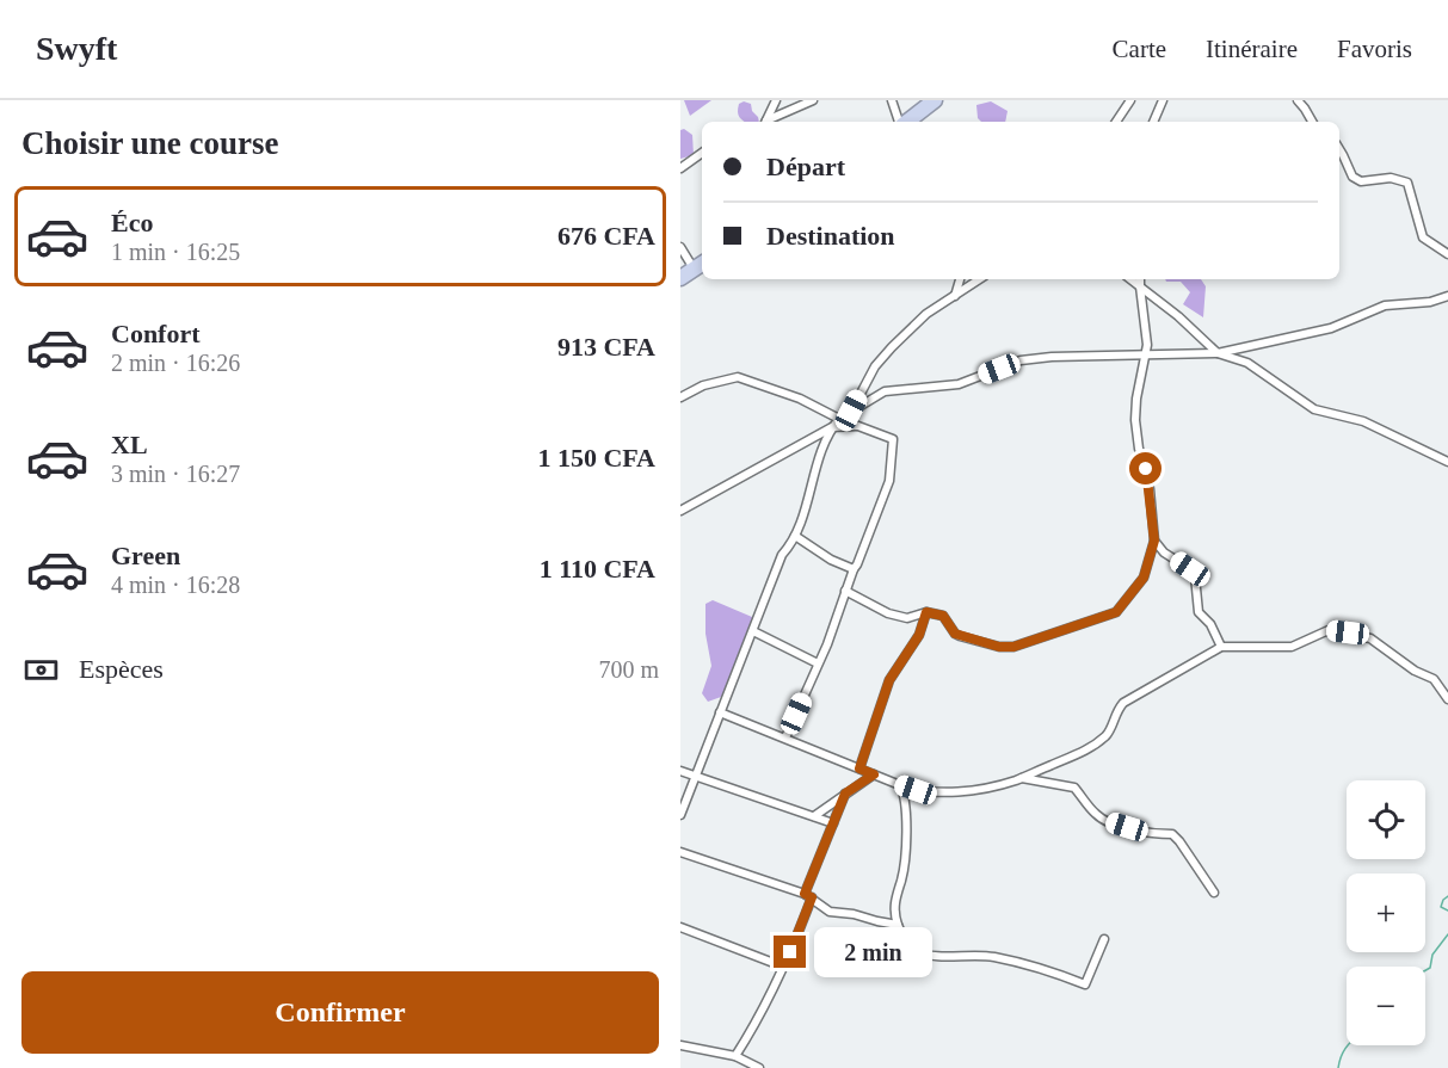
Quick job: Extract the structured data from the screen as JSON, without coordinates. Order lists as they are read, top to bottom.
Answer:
{
  "page": {
    "header": "Swyft",
    "nav": ["Carte", "Itinéraire", "Favoris"],
    "heading": "Choisir une course",
    "banner": ["Départ", "Destination"],
    "list": [
      {
        "name": "Éco",
        "note": "1 min · 16:25",
        "value": "676 CFA"
      },
      {
        "name": "Confort",
        "note": "2 min · 16:26",
        "value": "913 CFA"
      },
      {
        "name": "XL",
        "note": "3 min · 16:27",
        "value": "1 150 CFA"
      },
      {
        "name": "Green",
        "note": "4 min · 16:28",
        "value": "1 110 CFA"
      }
    ],
    "pay": ["Espèces", "700 m"],
    "map_buttons": ["+", "−"],
    "bubble": "2 min",
    "buttons": "Confirmer"
  }
}
